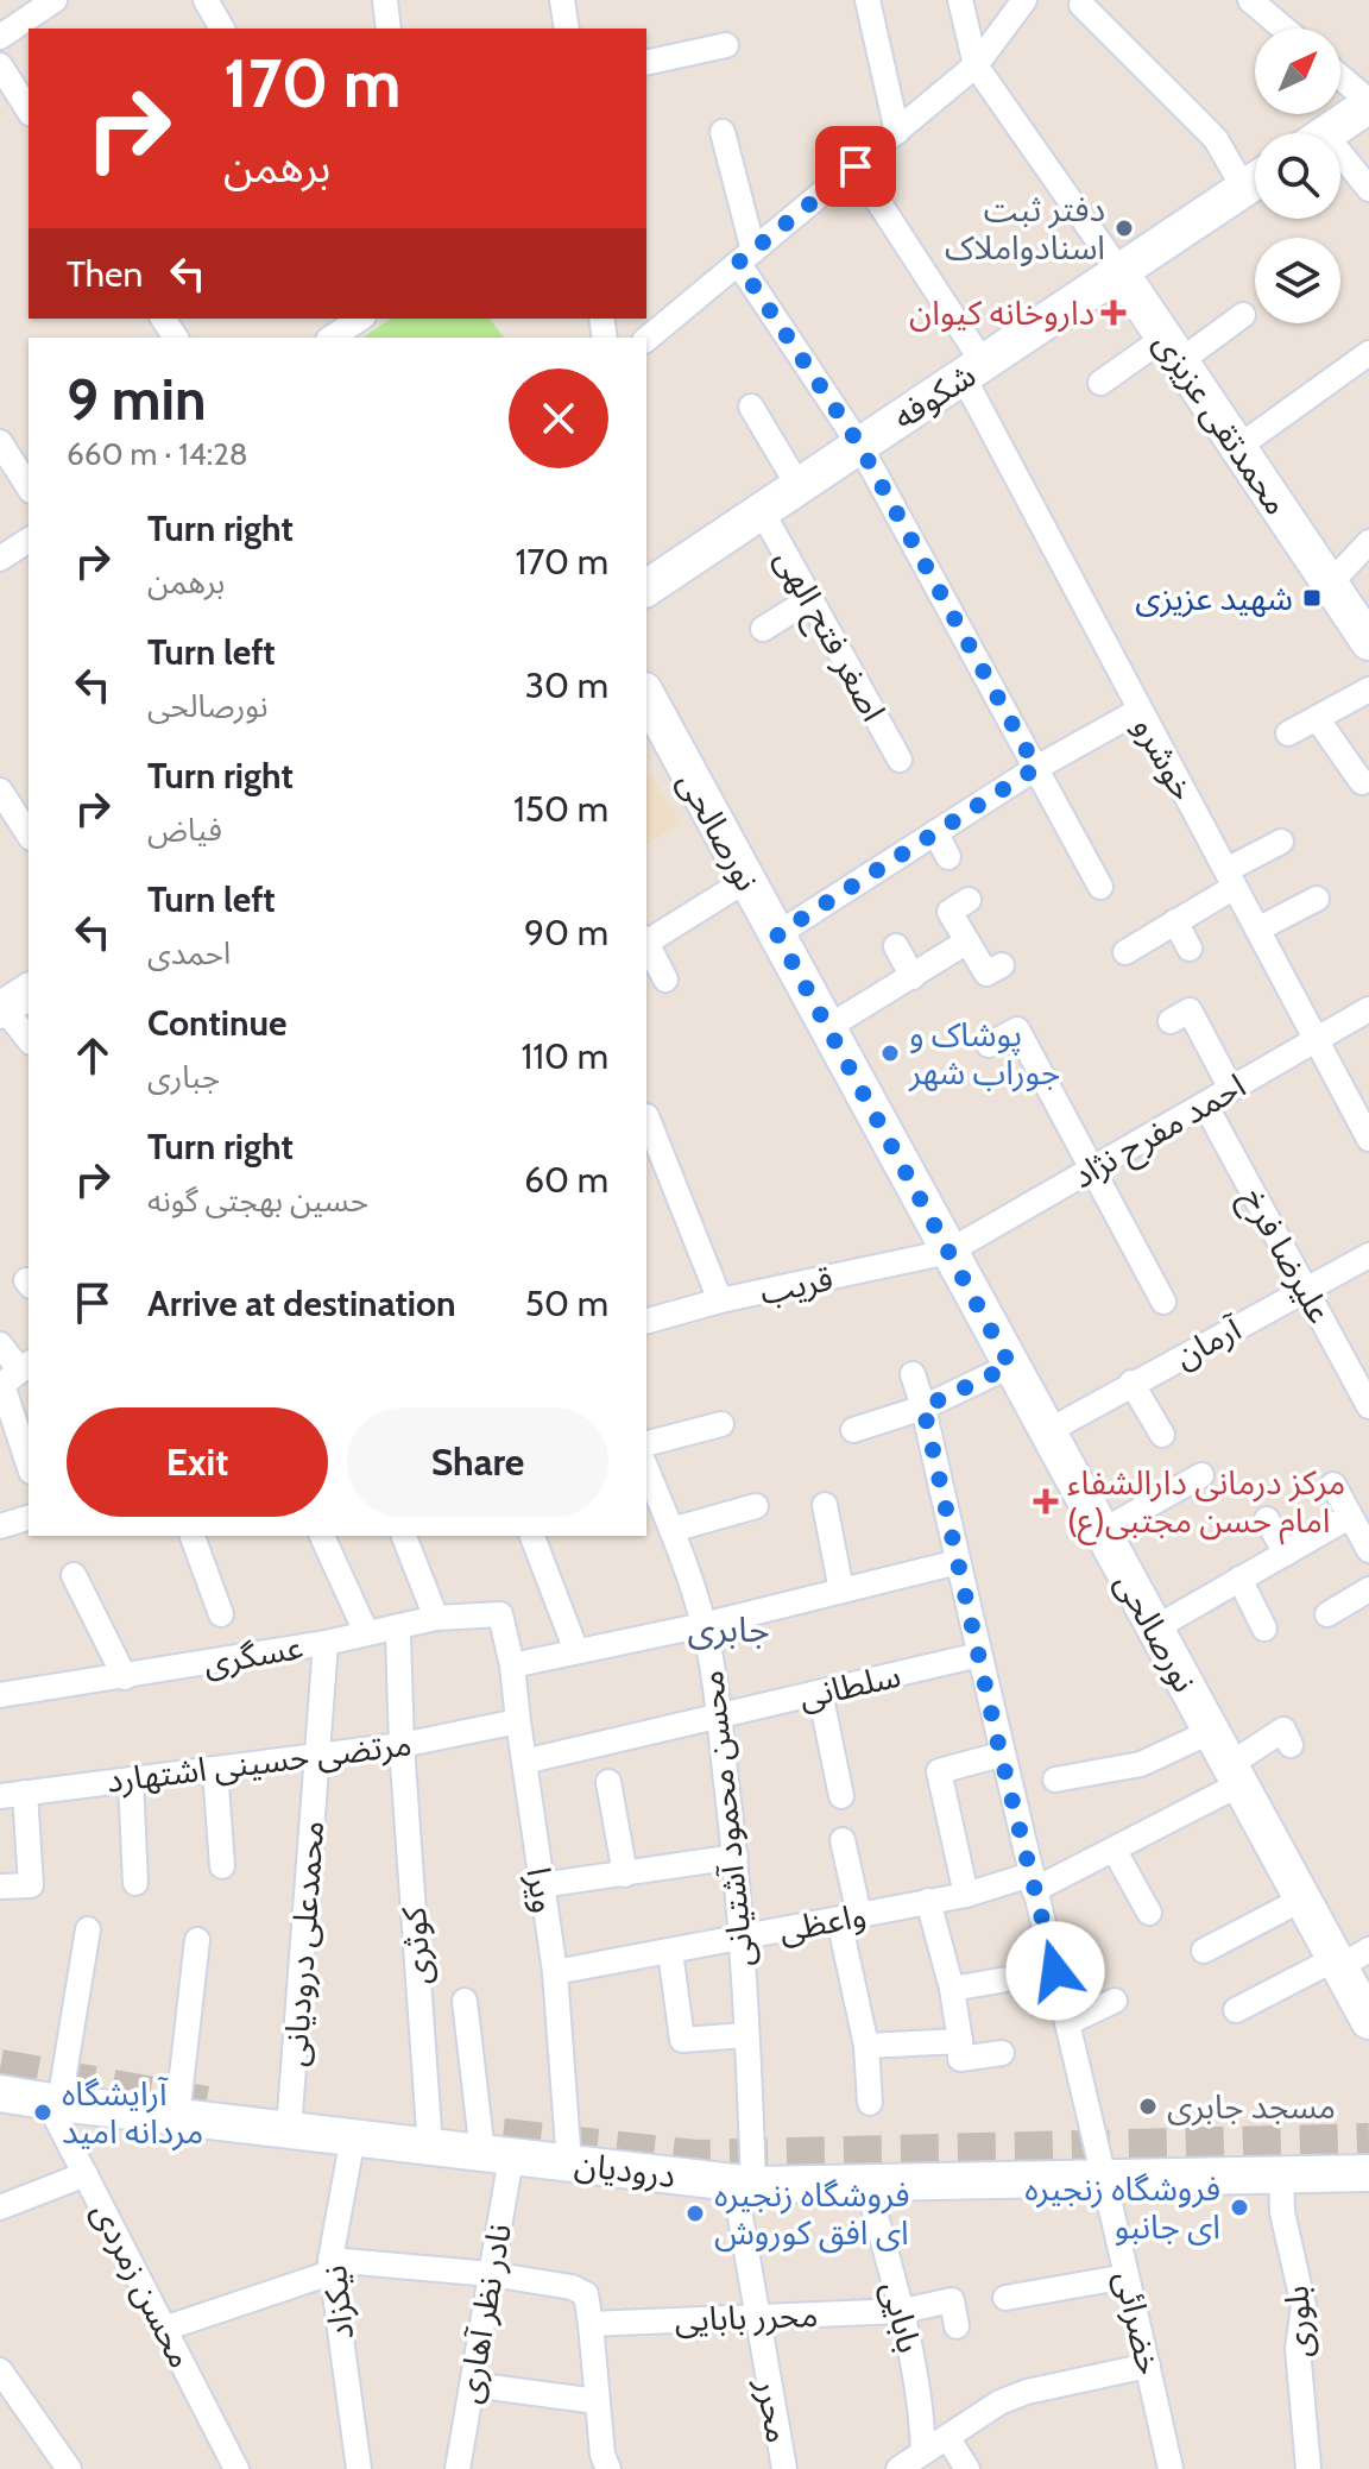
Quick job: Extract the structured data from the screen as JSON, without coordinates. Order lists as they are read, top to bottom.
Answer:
{
  "streets": {
    "main road": [
      "شکوفه",
      "محمدتقی عزیزی",
      "نورصالحی",
      "درودیان"
    ],
    "street": [
      "اصغر فتح الهی",
      "خوشرو",
      "احمد مفرح نژاد",
      "علیرضا فرخ",
      "قریب",
      "آرمان",
      "عسگری",
      "سلطانی",
      "مرتضی حسینی اشتهارد",
      "محسن محمود آشتیانی",
      "ویرا",
      "واعظی",
      "محمدعلی درودیانی",
      "کوثری",
      "محسن زمردی",
      "نیکزاد",
      "نادر نظر آهاری",
      "محرر بابایی",
      "بابایی",
      "بلوری",
      "خضرائی",
      "محرر"
    ]
  },
  "crossings": [
    ["شکوفه", "محمدتقی عزیزی"],
    ["شکوفه", "اصغر فتح الهی"],
    ["شکوفه", "خوشرو"],
    ["خوشرو", "احمد مفرح نژاد"],
    ["نورصالحی", "احمد مفرح نژاد"],
    ["نورصالحی", "قریب"],
    ["نورصالحی", "آرمان"],
    ["نورصالحی", "واعظی"],
    ["احمد مفرح نژاد", "علیرضا فرخ"],
    ["احمد مفرح نژاد", "قریب"],
    ["علیرضا فرخ", "آرمان"],
    ["عسگری", "ویرا"],
    ["عسگری", "محمدعلی درودیانی"],
    ["سلطانی", "محسن محمود آشتیانی"],
    ["سلطانی", "ویرا"],
    ["سلطانی", "خضرائی"],
    ["مرتضی حسینی اشتهارد", "ویرا"],
    ["مرتضی حسینی اشتهارد", "محمدعلی درودیانی"],
    ["مرتضی حسینی اشتهارد", "کوثری"],
    ["محسن محمود آشتیانی", "واعظی"],
    ["محسن محمود آشتیانی", "درودیان"],
    ["محسن محمود آشتیانی", "محرر"],
    ["ویرا", "واعظی"],
    ["ویرا", "درودیان"],
    ["واعظی", "خضرائی"],
    ["محمدعلی درودیانی", "درودیان"],
    ["کوثری", "درودیان"],
    ["درودیان", "محسن زمردی"],
    ["درودیان", "نیکزاد"],
    ["درودیان", "نادر نظر آهاری"],
    ["درودیان", "بابایی"],
    ["درودیان", "بلوری"],
    ["درودیان", "خضرائی"],
    ["درودیان", "محرر"],
    ["محرر بابایی", "بابایی"],
    ["محرر بابایی", "محرر"]
  ],
  "districts": ["جابری"],
  "places": {
    "other": [
      "دفتر ثبت اسنادواملاک",
      "پوشاک و جوراب شهر",
      "مسجد جابری",
      "آرایشگاه مردانه امید",
      "فروشگاه زنجیره ای جانبو",
      "فروشگاه زنجیره ای افق کوروش"
    ],
    "health": ["داروخانه کیوان", "مرکز درمانی دارالشفاء امام حسن مجتبی(ع)"],
    "transit": ["شهید عزیزی"]
  },
  "north": "top right",
  "page": {
    "turn": ["170 m", "برهمن"],
    "then": "Then",
    "heading": ["9 min", "660 m · 14:28"],
    "list": [
      {
        "name": "Turn right",
        "note": "برهمن",
        "value": "170 m"
      },
      {
        "name": "Turn left",
        "note": "نورصالحی",
        "value": "30 m"
      },
      {
        "name": "Turn right",
        "note": "فیاض",
        "value": "150 m"
      },
      {
        "name": "Turn left",
        "note": "احمدی",
        "value": "90 m"
      },
      {
        "name": "Continue",
        "note": "جباری",
        "value": "110 m"
      },
      {
        "name": "Turn right",
        "note": "حسین بهجتی گونه",
        "value": "60 m"
      },
      {
        "name": "Arrive at destination",
        "value": "50 m"
      }
    ],
    "buttons": ["Exit", "Share"]
  }
}
